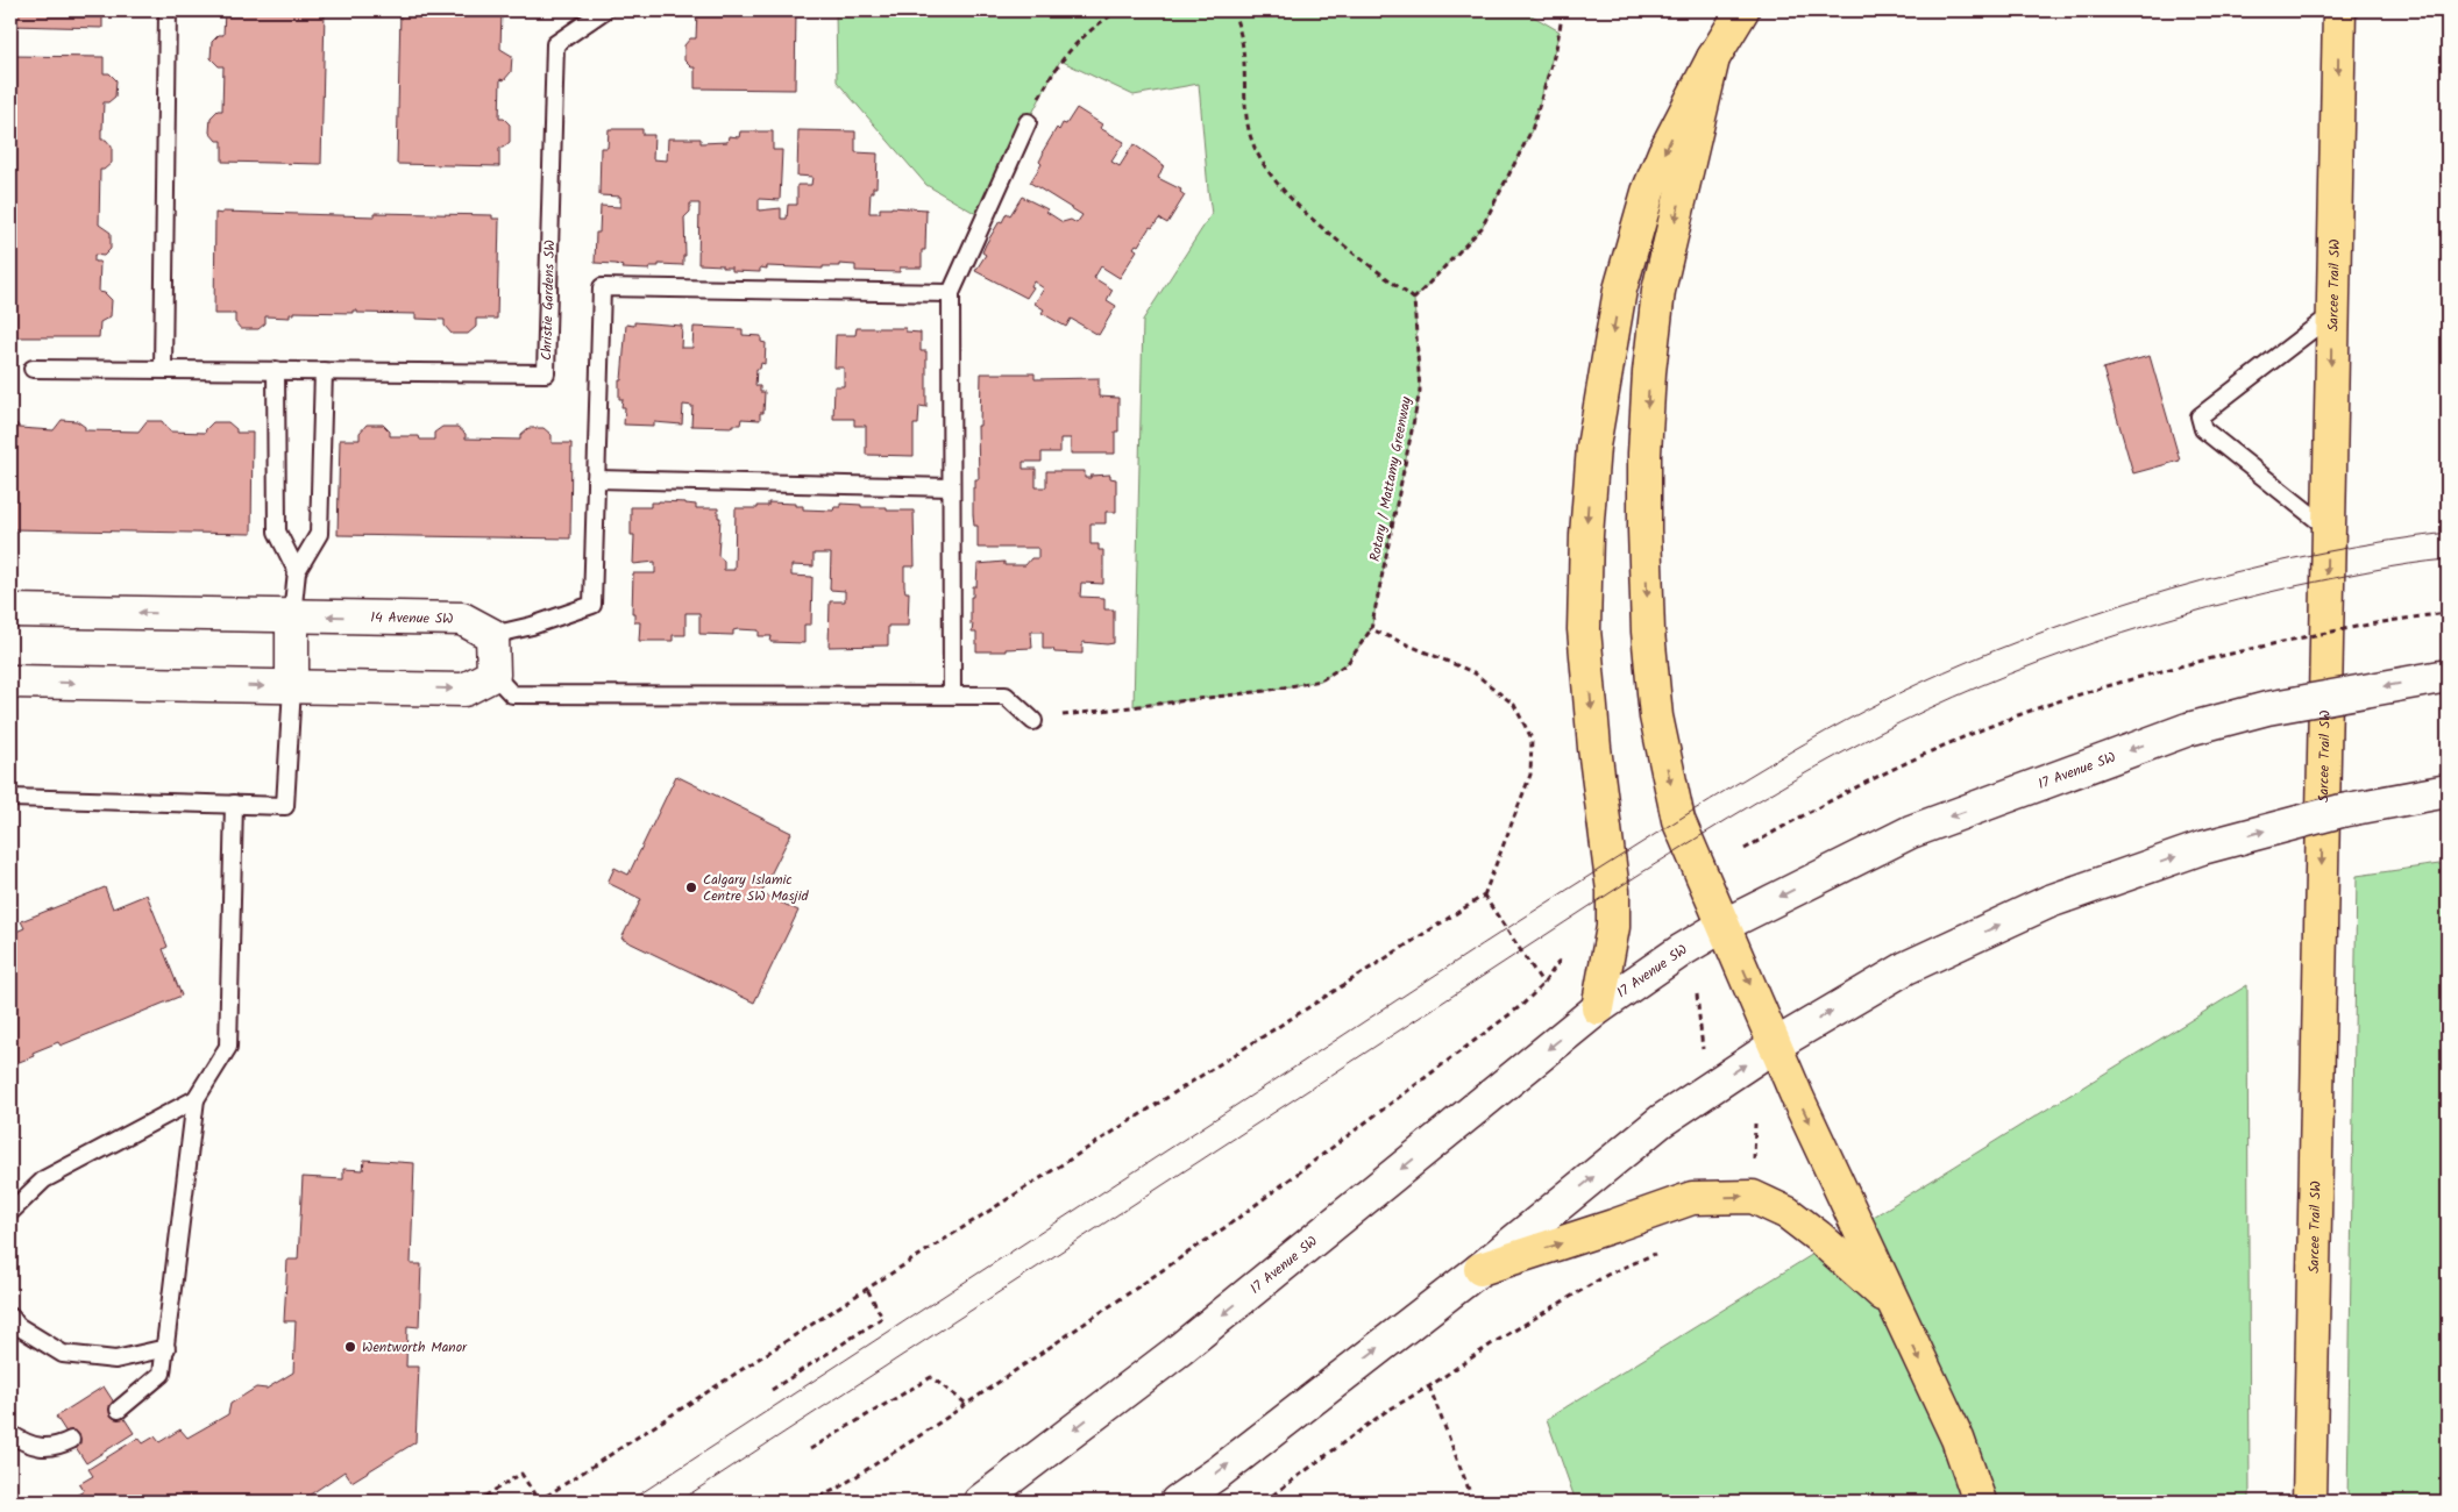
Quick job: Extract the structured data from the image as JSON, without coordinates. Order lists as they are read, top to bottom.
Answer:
{
  "streets": {
    "highway": ["Sarcee Trail SW"],
    "main road": ["14 Avenue SW", "17 Avenue SW"],
    "lane": ["Christie Gardens SW"],
    "path": ["Rotary / Mattamy Greenway"]
  },
  "one_way": ["Sarcee Trail SW"],
  "places": ["Calgary Islamic Centre SW Masjid", "Wentworth Manor"]
}
